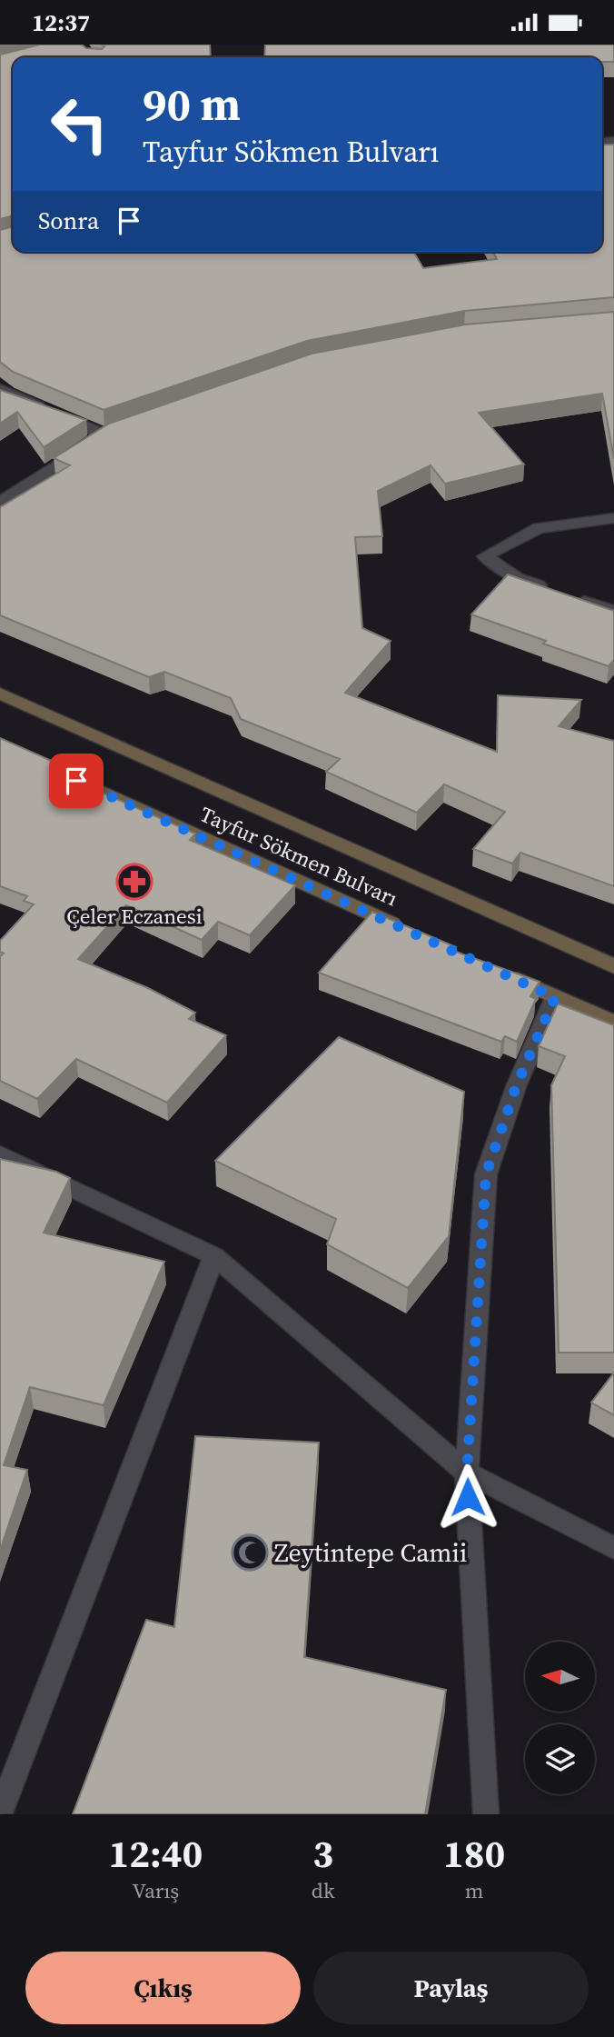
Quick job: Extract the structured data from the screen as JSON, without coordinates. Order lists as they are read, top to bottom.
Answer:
{
  "streets": {
    "main road": ["Tayfur Sökmen Bulvarı"]
  },
  "places": {
    "pharmacy": ["Çeler Eczanesi"],
    "mosque": ["Zeytintepe Camii"]
  },
  "north": "left",
  "page": {
    "status": "12:37",
    "turn": ["90 m", "Tayfur Sökmen Bulvarı"],
    "then": "Sonra",
    "eta": [
      "12:40",
      "Varış",
      "3",
      "dk",
      "180",
      "m"
    ],
    "buttons": ["Çıkış", "Paylaş"]
  }
}
